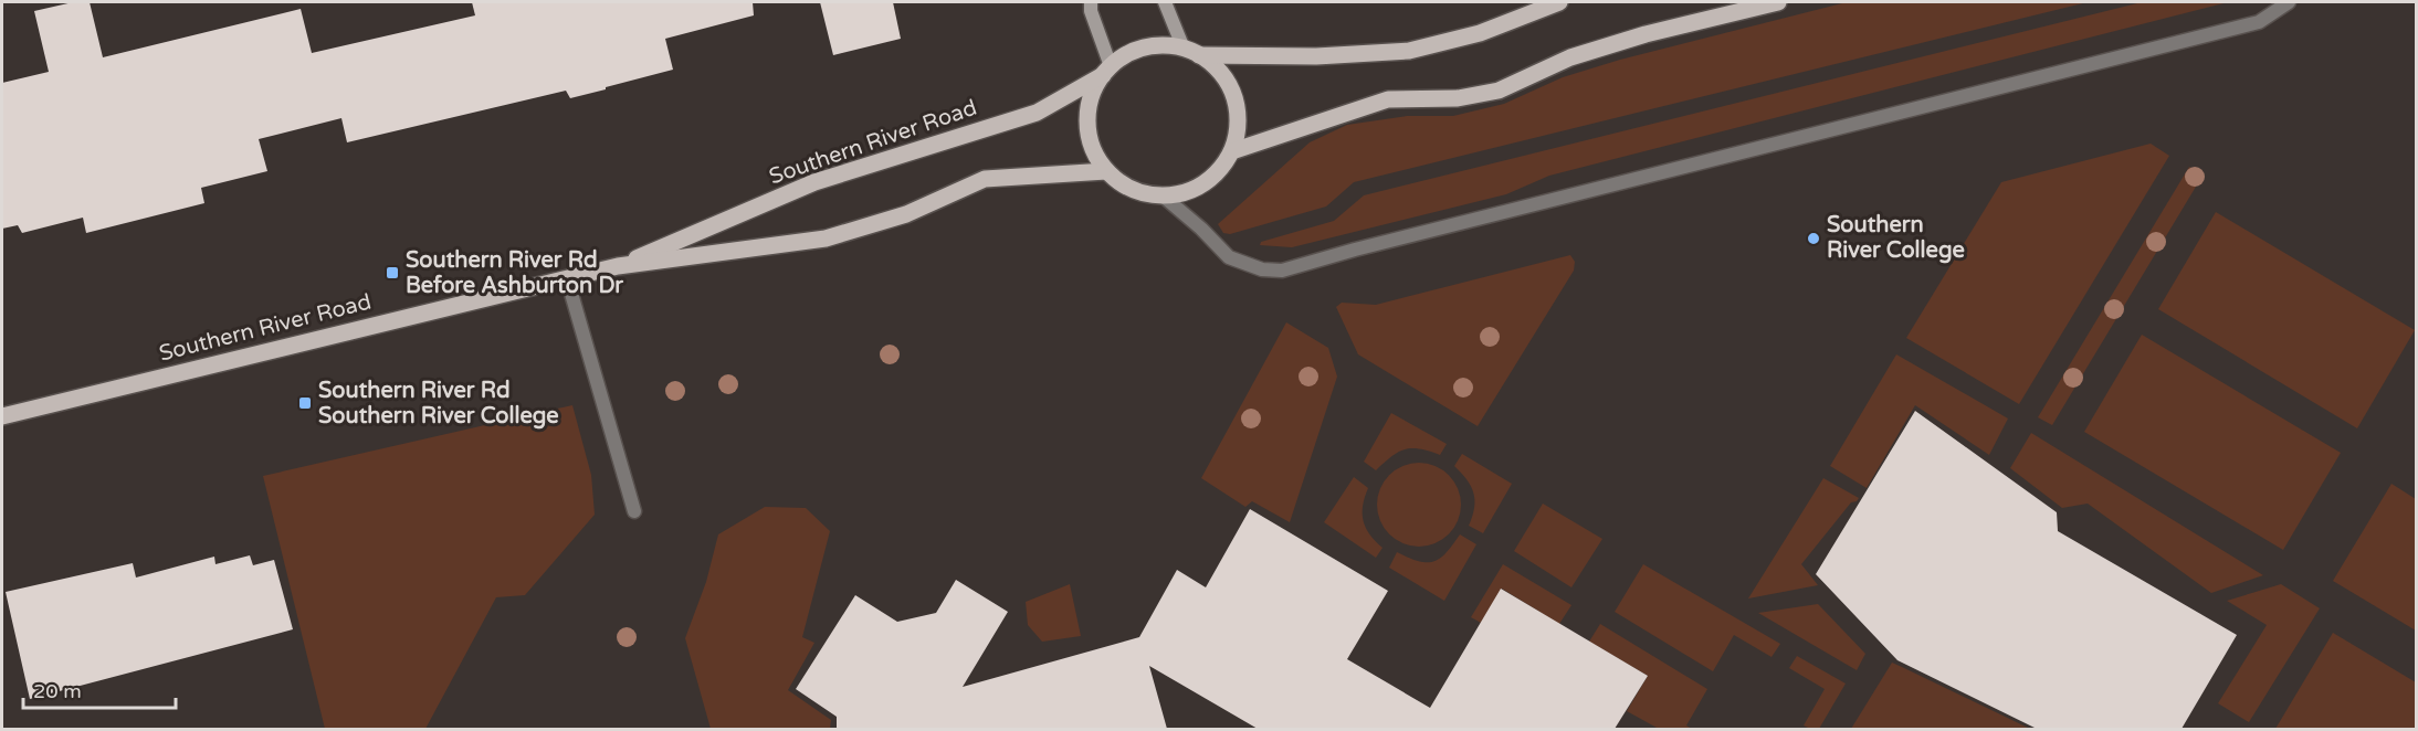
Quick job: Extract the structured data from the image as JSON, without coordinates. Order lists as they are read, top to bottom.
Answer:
{
  "streets": {
    "main road": ["Southern River Road"]
  },
  "places": {
    "other": ["Southern River College"],
    "transit": ["Southern River Rd Before Ashburton Dr", "Southern River Rd Southern River College"]
  },
  "scale_bar": "20 m"
}
